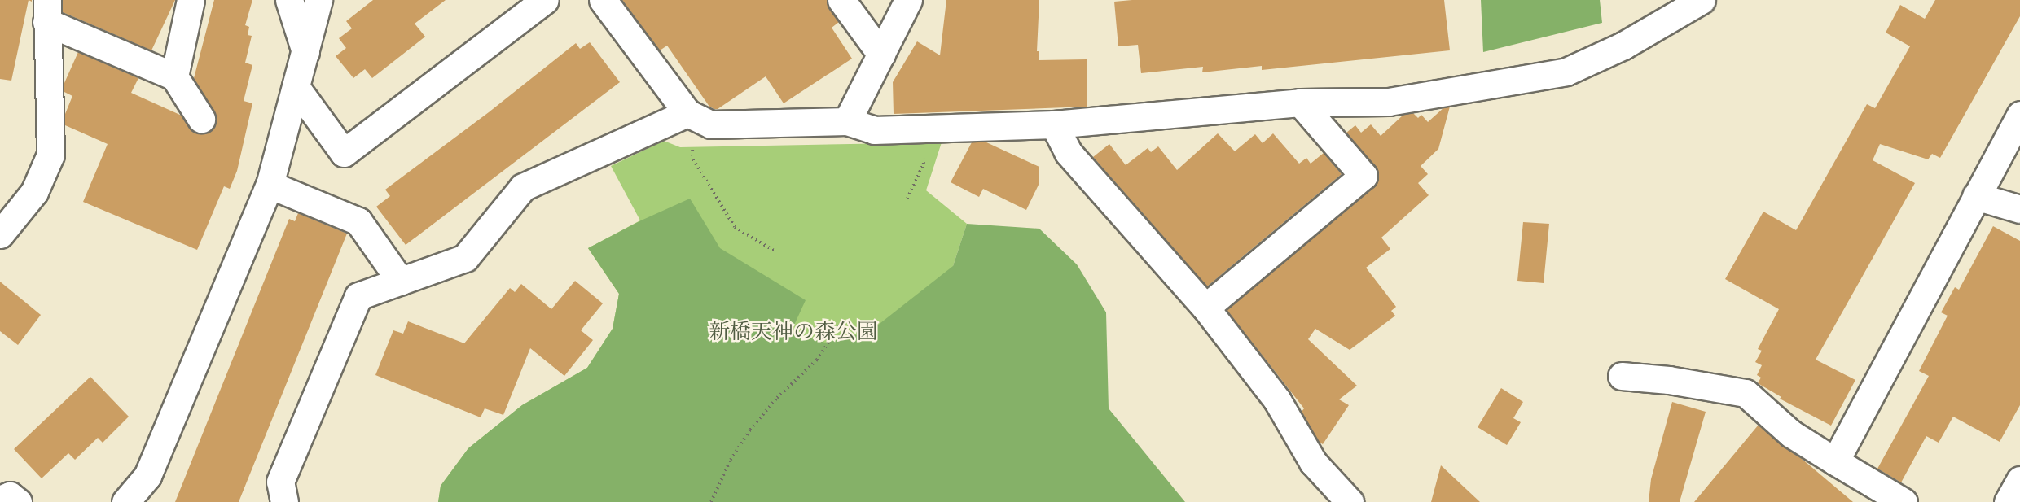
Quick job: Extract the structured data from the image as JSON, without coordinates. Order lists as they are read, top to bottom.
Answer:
{
  "parks": ["新橋天神の森公園"]
}
